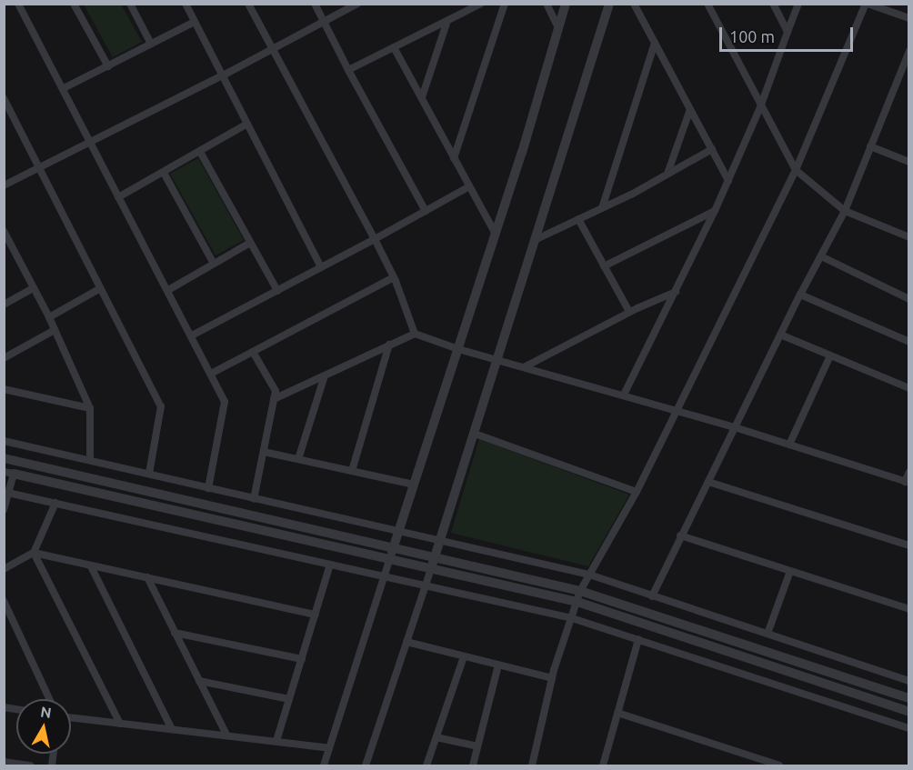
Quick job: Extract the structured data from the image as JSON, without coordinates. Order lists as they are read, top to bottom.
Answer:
{
  "scale_bar": "100 m",
  "north": "top"
}
